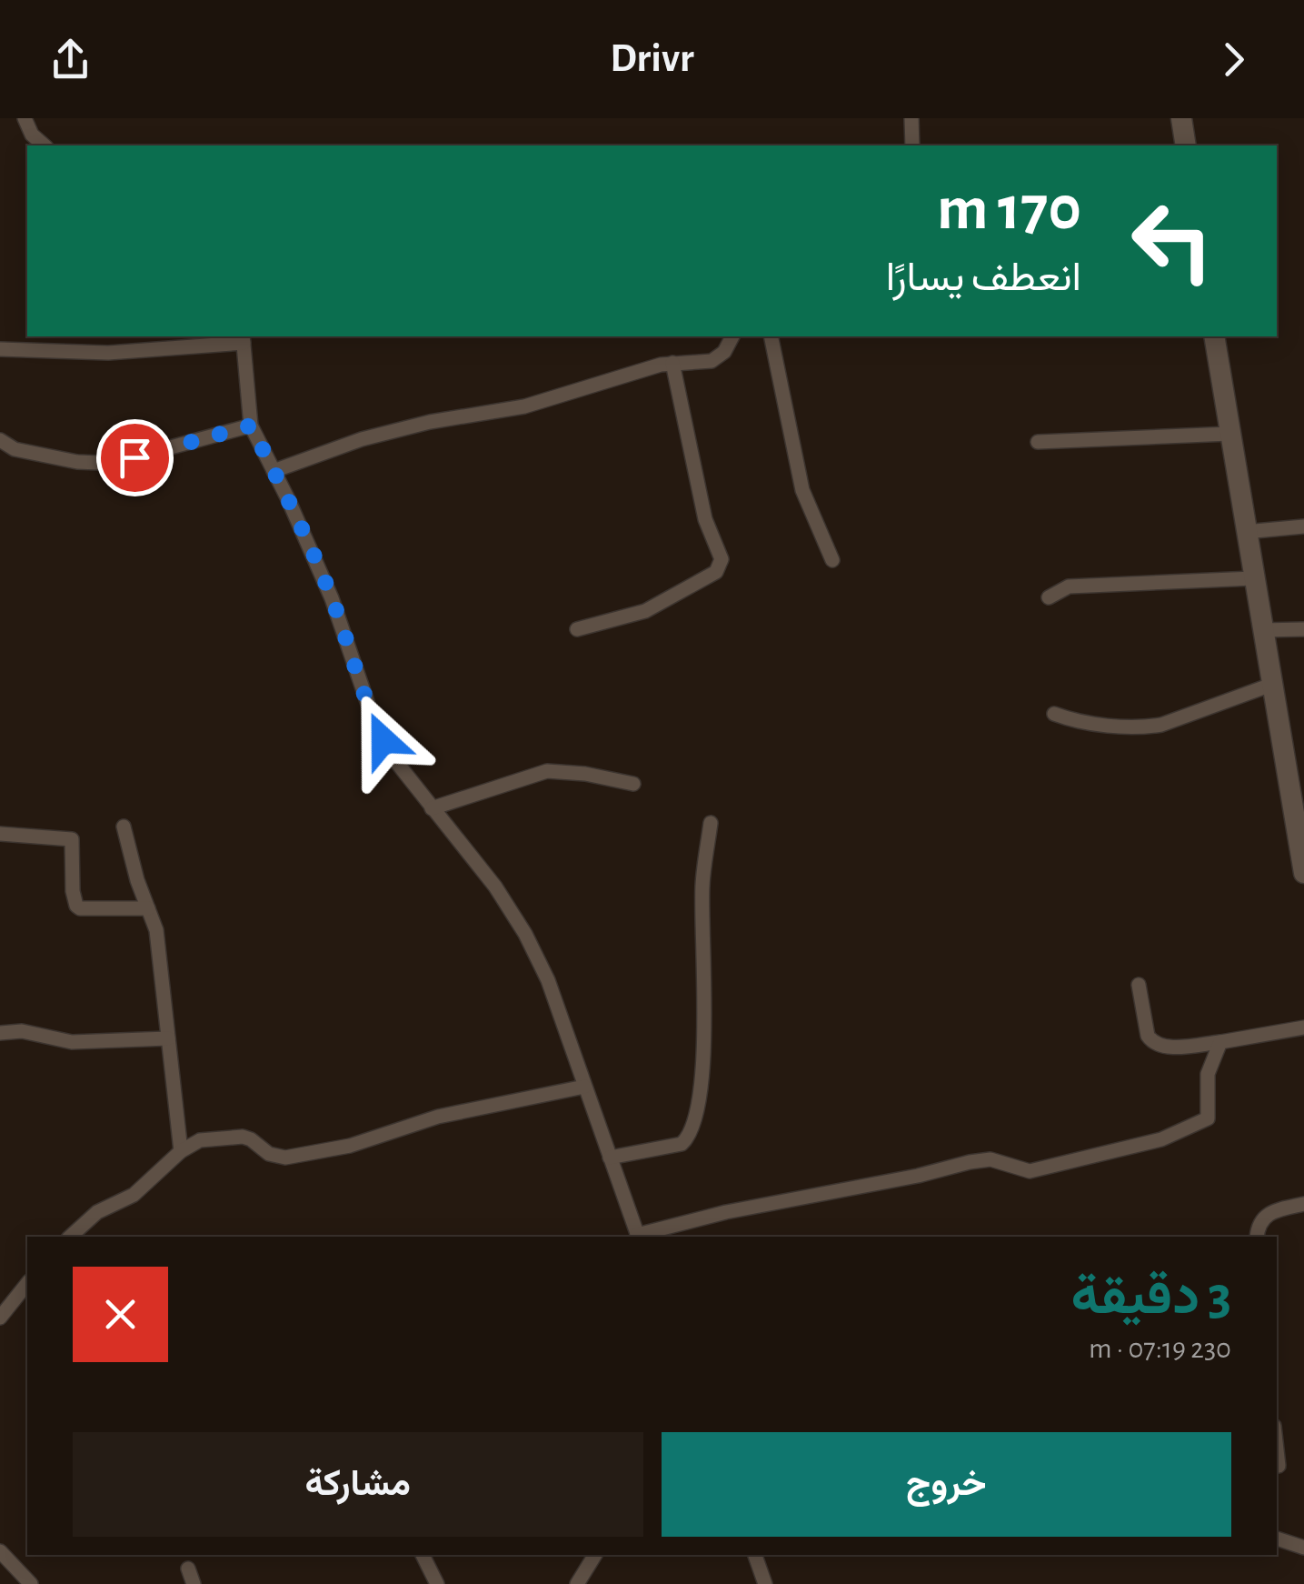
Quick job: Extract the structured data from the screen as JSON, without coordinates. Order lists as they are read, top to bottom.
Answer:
{
  "page": {
    "header": "Drivr",
    "turn": ["170 m", "انعطف يسارًا"],
    "heading": ["3 دقيقة", "230 m · 07:19"],
    "buttons": ["خروج", "مشاركة"]
  }
}
